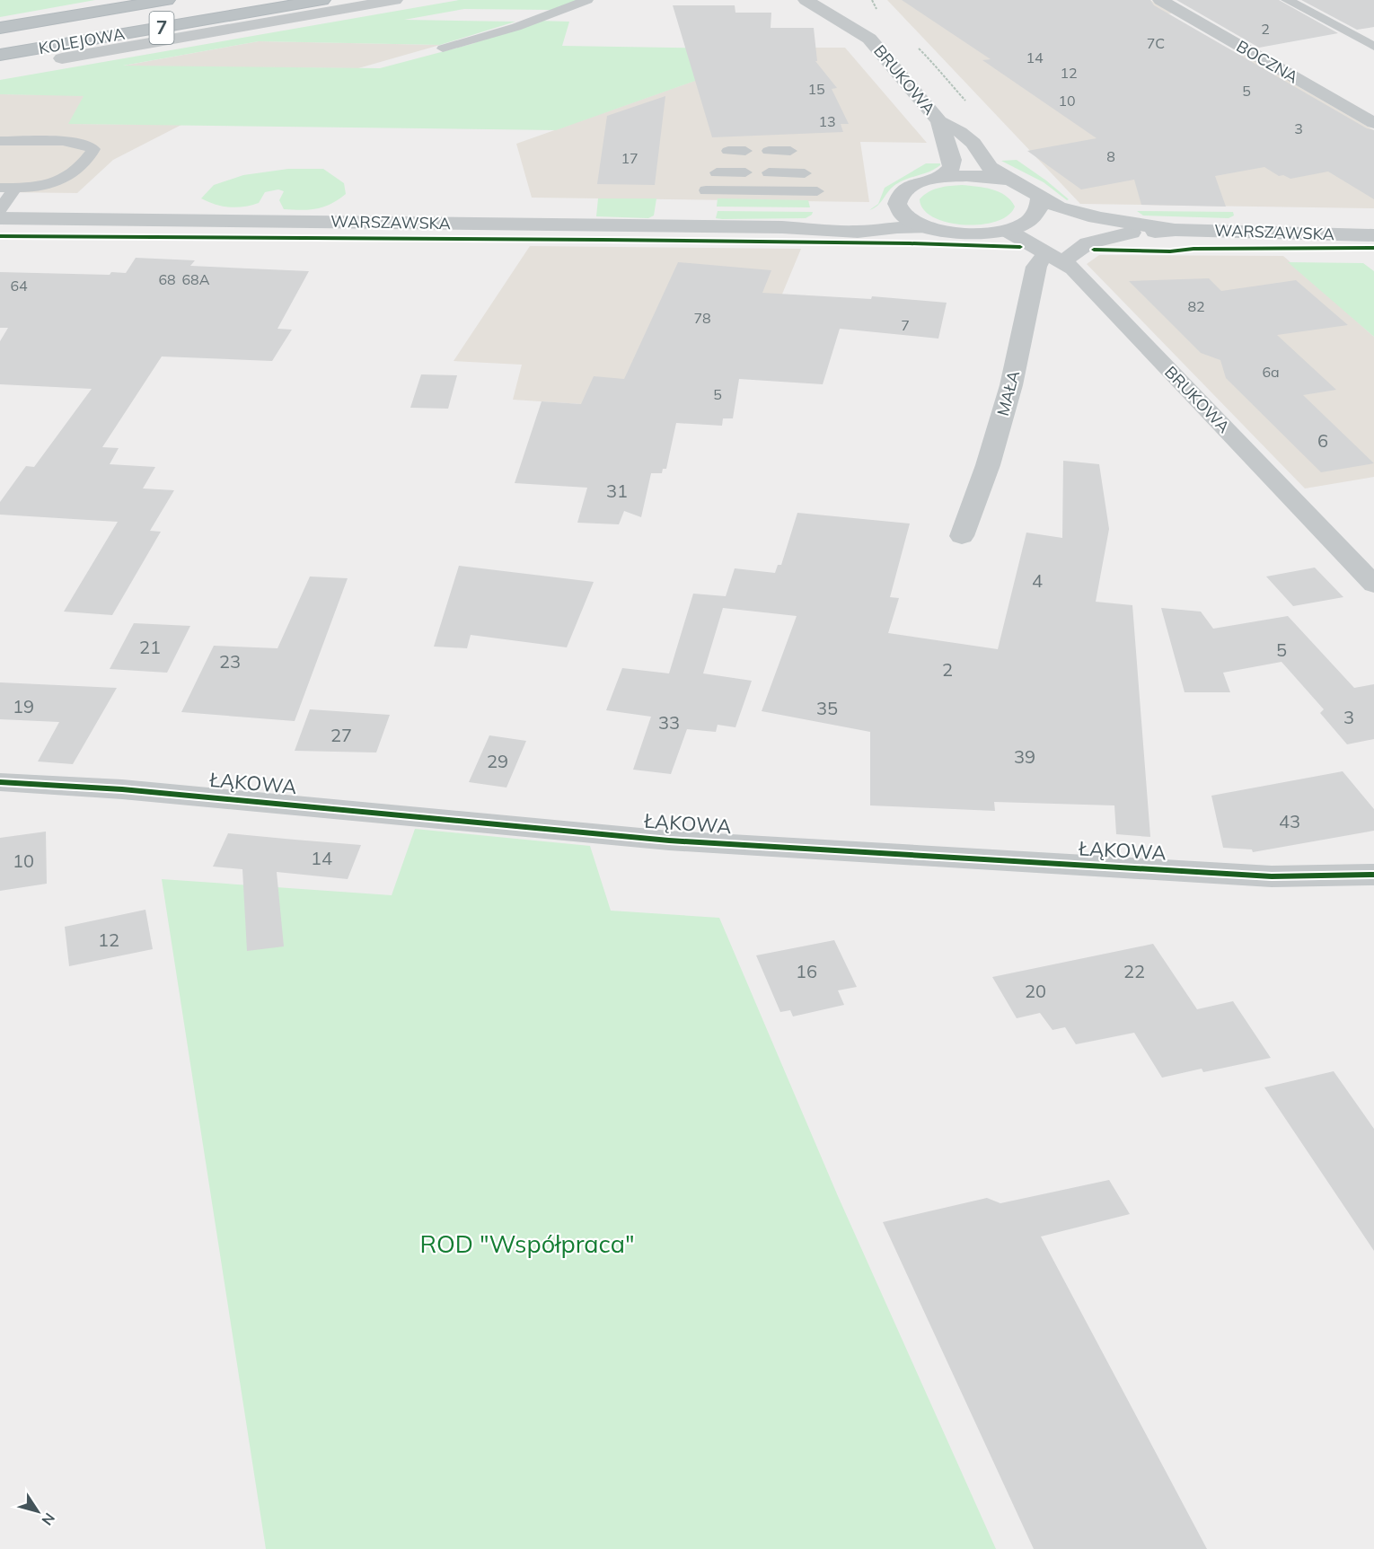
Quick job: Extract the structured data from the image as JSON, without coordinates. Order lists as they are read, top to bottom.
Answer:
{
  "streets": {
    "highway": ["7", "KOLEJOWA"],
    "street": [
      "BOCZNA",
      "BRUKOWA",
      "WARSZAWSKA",
      "MAŁA",
      "ŁĄKOWA"
    ]
  },
  "crossings": [
    ["BRUKOWA", "WARSZAWSKA"],
    ["BRUKOWA", "MAŁA"],
    ["WARSZAWSKA", "MAŁA"]
  ],
  "parks": ["ROD \"Współpraca\""],
  "house_numbers": [
    "2",
    "7C",
    "14",
    "12",
    "15",
    "5",
    "10",
    "13",
    "3",
    "8",
    "17",
    "68",
    "68A",
    "64",
    "82",
    "78",
    "7",
    "6a",
    "5",
    "6",
    "31",
    "4",
    "21",
    "5",
    "23",
    "2",
    "19",
    "35",
    "3",
    "33",
    "27",
    "39",
    "29",
    "43",
    "14",
    "10",
    "12",
    "16",
    "22",
    "20"
  ],
  "north": "bottom right"
}
